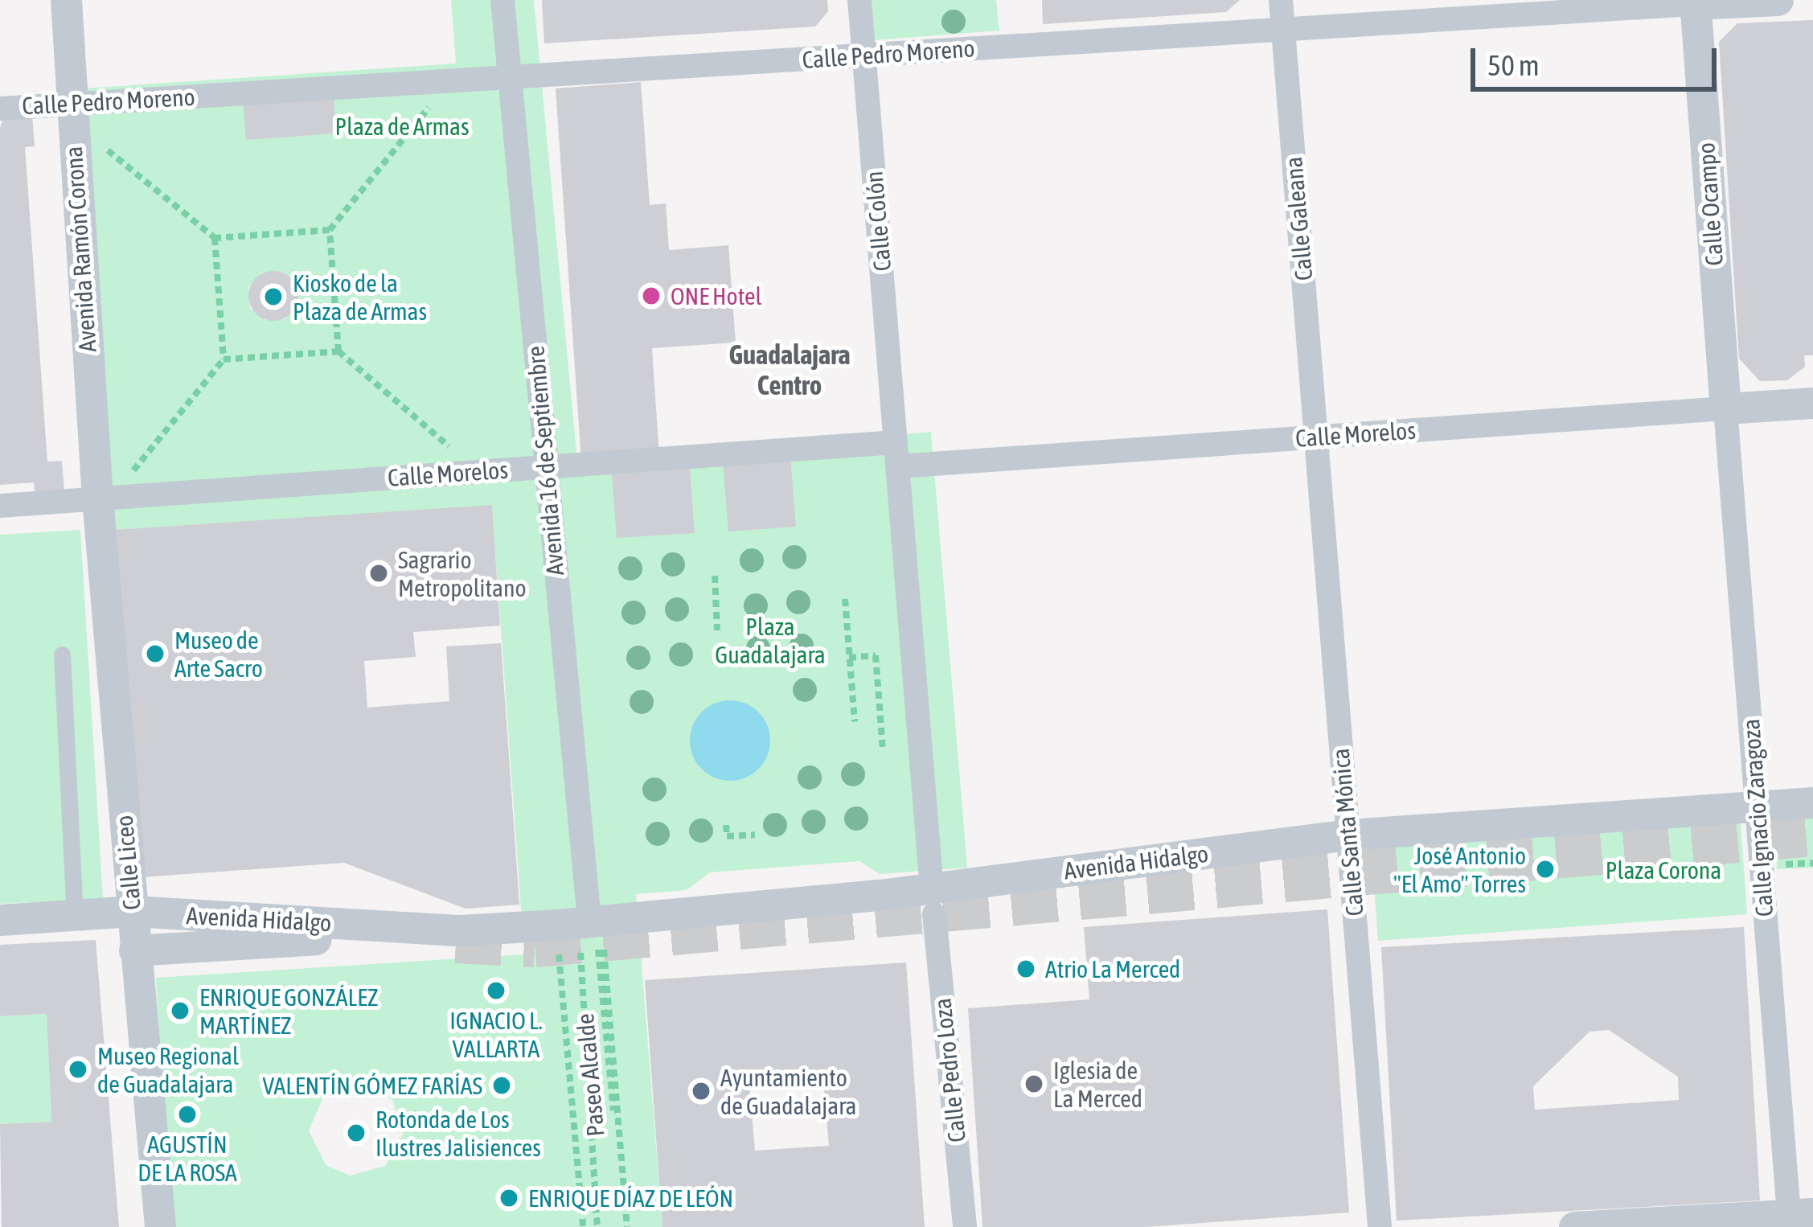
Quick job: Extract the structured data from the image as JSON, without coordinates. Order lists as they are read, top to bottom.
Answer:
{
  "streets": {
    "street": [
      "Calle Pedro Moreno",
      "Calle Ocampo",
      "Calle Galeana",
      "Calle Colón",
      "Avenida Ramón Corona",
      "Calle Morelos",
      "Avenida 16 de Septiembre",
      "Calle Ignacio Zaragoza",
      "Calle Santa Mónica",
      "Avenida Hidalgo",
      "Calle Liceo",
      "Calle Pedro Loza"
    ],
    "path": ["Paseo Alcalde"]
  },
  "crossings": [
    ["Calle Pedro Moreno", "Calle Ocampo"],
    ["Calle Pedro Moreno", "Calle Galeana"],
    ["Calle Pedro Moreno", "Calle Colón"],
    ["Calle Pedro Moreno", "Avenida Ramón Corona"],
    ["Calle Pedro Moreno", "Avenida 16 de Septiembre"],
    ["Calle Ocampo", "Calle Morelos"],
    ["Calle Ocampo", "Calle Ignacio Zaragoza"],
    ["Calle Galeana", "Calle Morelos"],
    ["Calle Galeana", "Calle Santa Mónica"],
    ["Calle Colón", "Calle Morelos"],
    ["Avenida Ramón Corona", "Calle Morelos"],
    ["Avenida Ramón Corona", "Calle Liceo"],
    ["Calle Morelos", "Avenida 16 de Septiembre"],
    ["Calle Morelos", "Calle Ignacio Zaragoza"],
    ["Calle Morelos", "Calle Santa Mónica"],
    ["Calle Morelos", "Calle Liceo"],
    ["Avenida 16 de Septiembre", "Avenida Hidalgo"],
    ["Avenida 16 de Septiembre", "Paseo Alcalde"],
    ["Calle Ignacio Zaragoza", "Avenida Hidalgo"],
    ["Calle Santa Mónica", "Avenida Hidalgo"],
    ["Avenida Hidalgo", "Calle Liceo"],
    ["Avenida Hidalgo", "Paseo Alcalde"]
  ],
  "districts": ["Guadalajara Centro"],
  "parks": ["Plaza de Armas", "Plaza Guadalajara", "Plaza Corona"],
  "places": [
    "ONE Hotel",
    "Kiosko de la Plaza de Armas",
    "Sagrario Metropolitano",
    "Museo de Arte Sacro",
    "José Antonio \"El Amo\" Torres",
    "Atrio La Merced",
    "IGNACIO L. VALLARTA",
    "ENRIQUE GONZÁLEZ MARTÍNEZ",
    "Museo Regional de Guadalajara",
    "Iglesia de La Merced",
    "VALENTÍN GÓMEZ FARÍAS",
    "Ayuntamiento de Guadalajara",
    "AGUSTÍN DE LA ROSA",
    "Rotonda de Los Ilustres Jalisiences",
    "ENRIQUE DÍAZ DE LEÓN"
  ],
  "scale_bar": "50 m"
}
